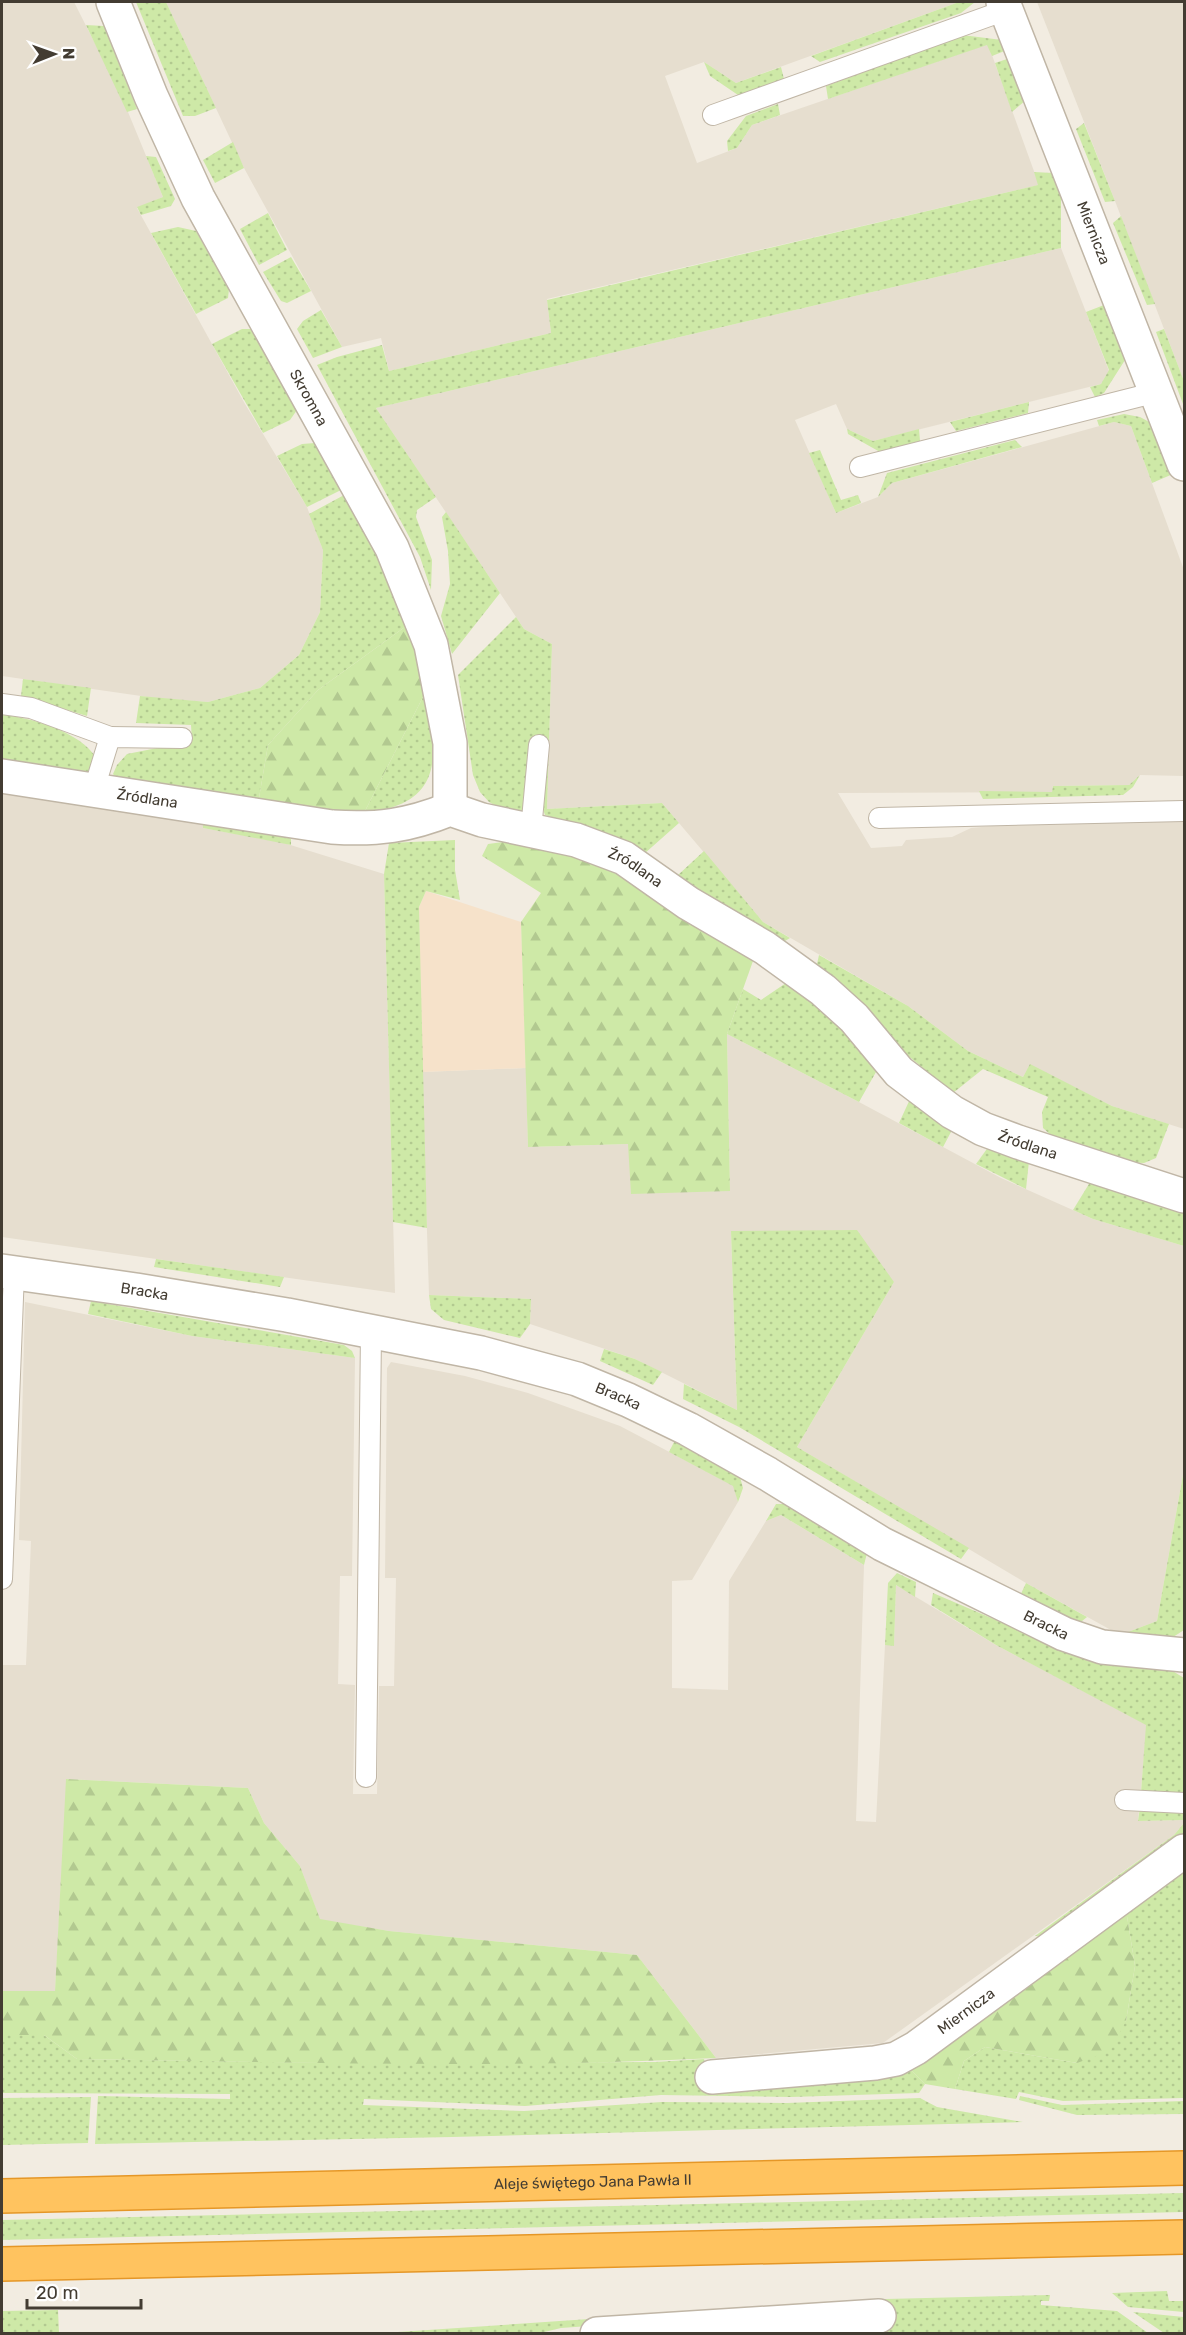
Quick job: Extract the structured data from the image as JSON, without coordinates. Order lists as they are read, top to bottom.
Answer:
{
  "streets": {
    "highway": ["Aleje świętego Jana Pawła II"],
    "street": [
      "Miernicza",
      "Skromna",
      "Źródlana",
      "Bracka"
    ]
  },
  "crossings": [
    ["Skromna", "Źródlana"]
  ],
  "scale_bar": "20 m",
  "north": "right"
}
